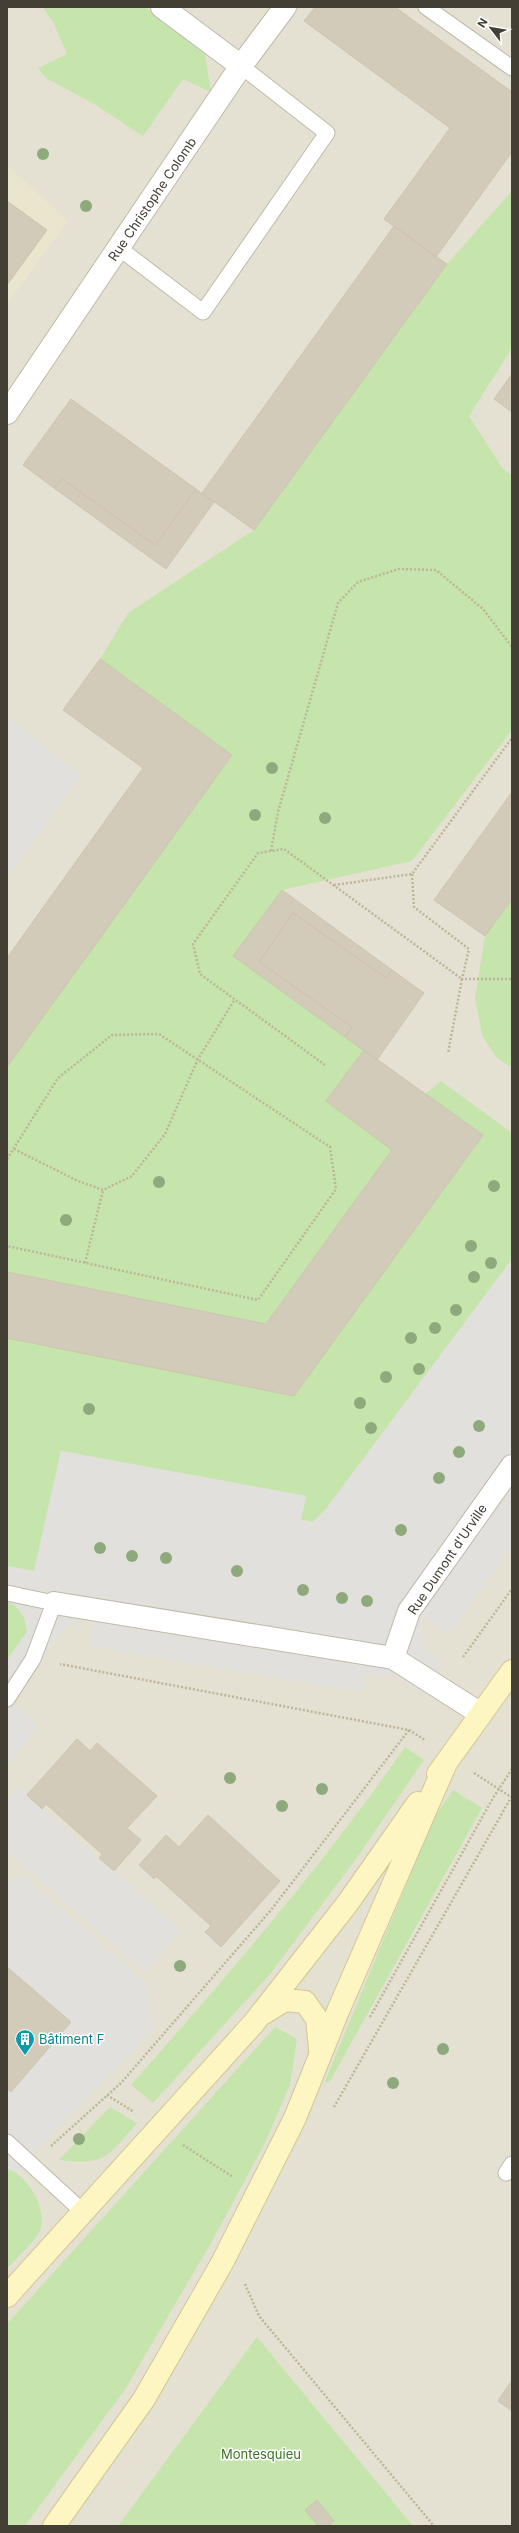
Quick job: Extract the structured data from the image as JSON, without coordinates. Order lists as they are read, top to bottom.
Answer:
{
  "streets": {
    "street": ["Rue Christophe Colomb", "Rue Dumont d'Urville"]
  },
  "parks": ["Montesquieu"],
  "places": {
    "building": ["Bâtiment F"]
  },
  "north": "top left"
}
